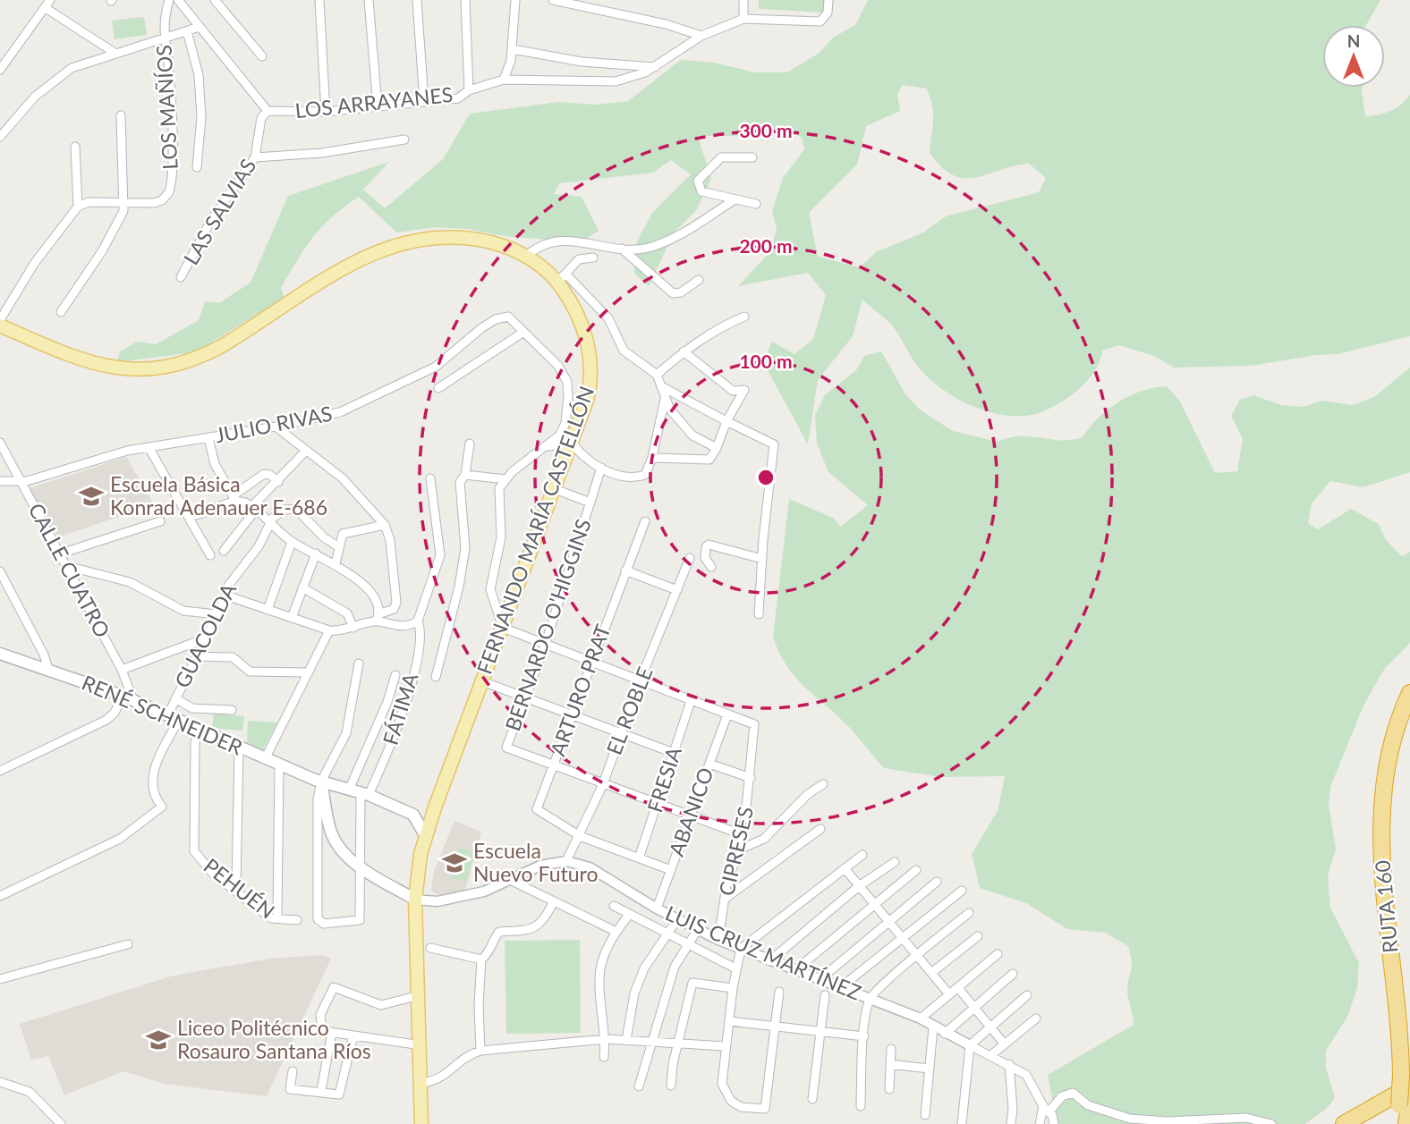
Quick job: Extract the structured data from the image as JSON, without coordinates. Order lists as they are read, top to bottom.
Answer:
{
  "streets": {
    "highway": ["RUTA 160"],
    "main road": ["FERNANDO MARÍA CASTELLÓN", "RENÉ SCHNEIDER"],
    "street": [
      "LOS ARRAYANES",
      "LOS MAÑÍOS",
      "LAS SALVIAS",
      "JULIO RIVAS",
      "CALLE CUATRO",
      "BERNARDO O'HIGGINS",
      "GUACOLDA",
      "ARTURO PRAT",
      "FÁTIMA",
      "EL ROBLE",
      "FRESIA",
      "ABANICO",
      "CIPRESES",
      "PEHUÉN",
      "LUIS CRUZ MARTÍNEZ"
    ]
  },
  "crossings": [
    ["LOS ARRAYANES", "LAS SALVIAS"],
    ["JULIO RIVAS", "CALLE CUATRO"],
    ["CALLE CUATRO", "RENÉ SCHNEIDER"],
    ["BERNARDO O'HIGGINS", "ARTURO PRAT"],
    ["GUACOLDA", "RENÉ SCHNEIDER"],
    ["ARTURO PRAT", "EL ROBLE"],
    ["FÁTIMA", "RENÉ SCHNEIDER"],
    ["EL ROBLE", "LUIS CRUZ MARTÍNEZ"],
    ["RENÉ SCHNEIDER", "PEHUÉN"],
    ["ABANICO", "CIPRESES"],
    ["ABANICO", "LUIS CRUZ MARTÍNEZ"],
    ["CIPRESES", "LUIS CRUZ MARTÍNEZ"]
  ],
  "places": {
    "school or university": ["Escuela Básica Konrad Adenauer E-686", "Escuela Nuevo Futuro", "Liceo Politécnico Rosauro Santana Ríos"]
  },
  "north": "top",
  "rings": ["300 m", "200 m", "100 m"]
}
